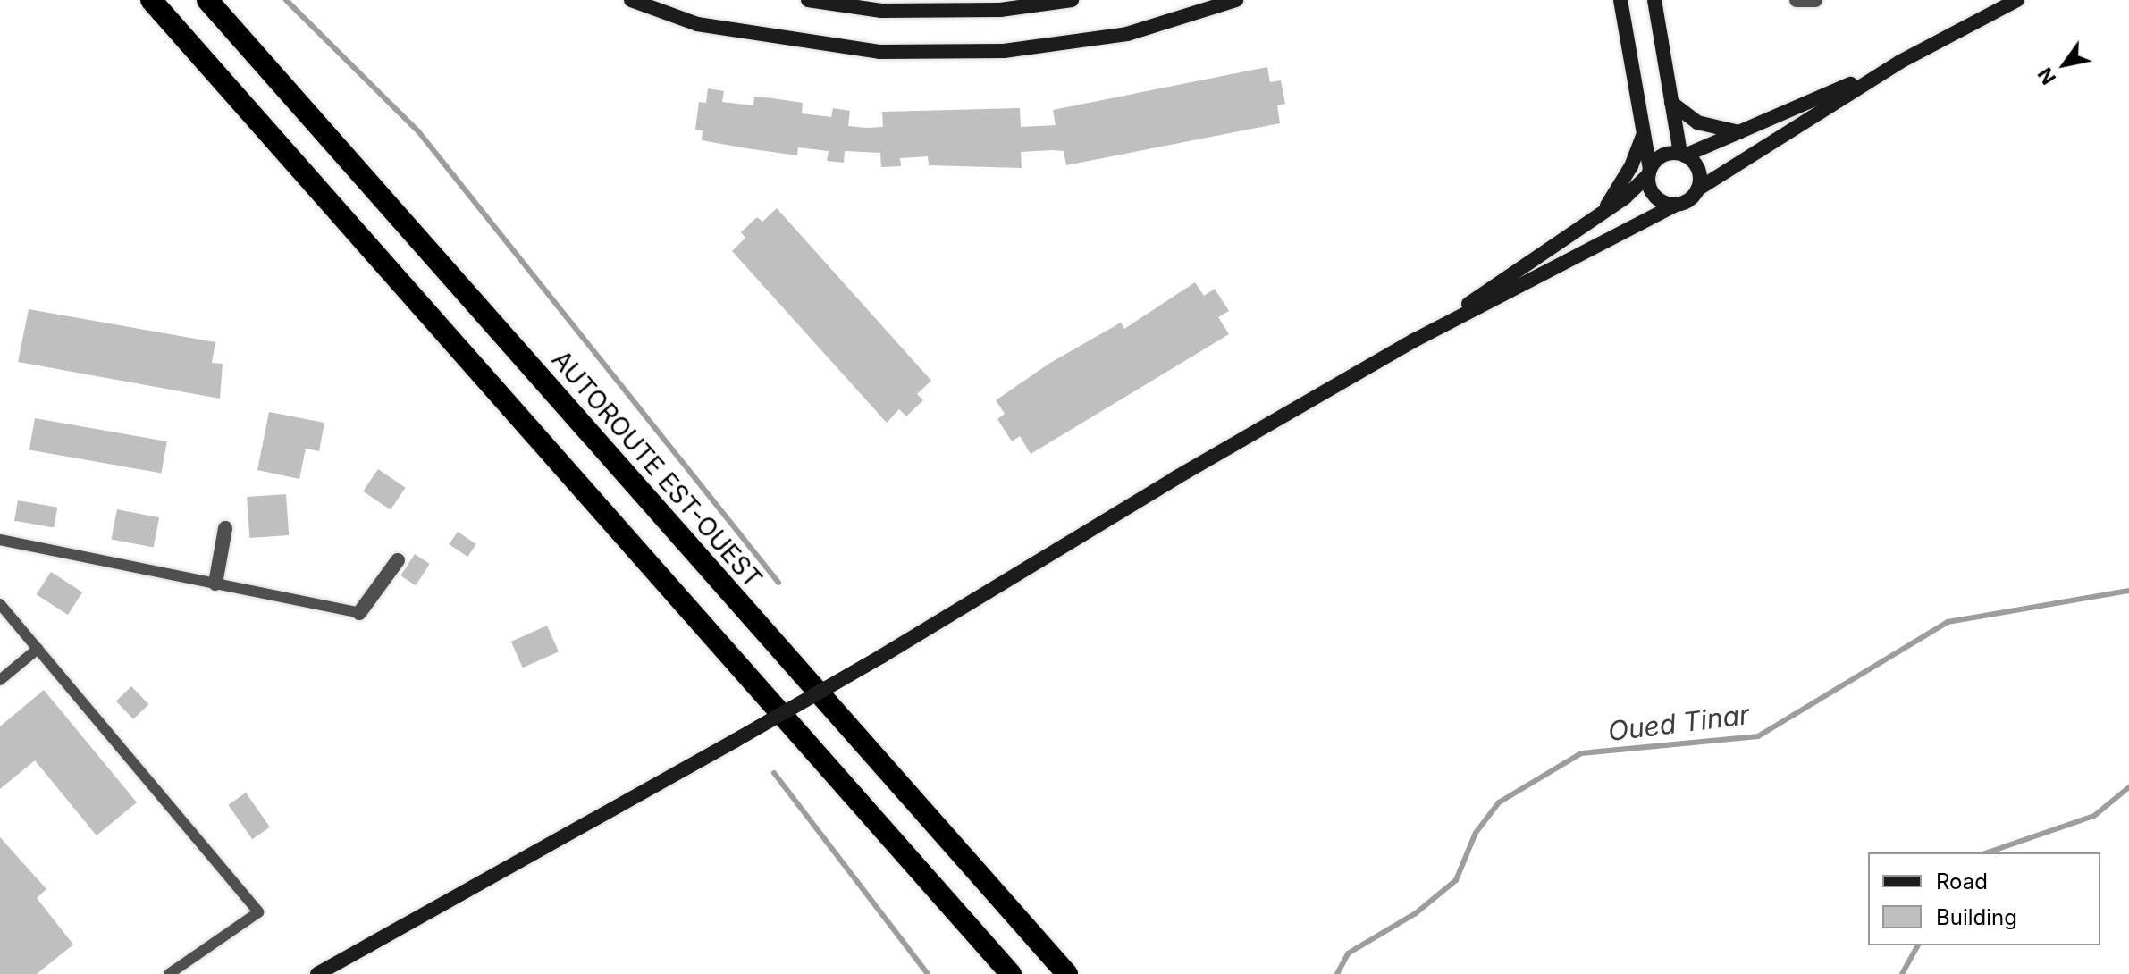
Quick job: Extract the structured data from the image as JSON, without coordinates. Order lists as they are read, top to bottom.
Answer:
{
  "streets": {
    "highway": ["AUTOROUTE EST-OUEST"]
  },
  "water": ["Oued Tinar"],
  "legend": ["Road", "Building"],
  "north": "bottom left"
}
